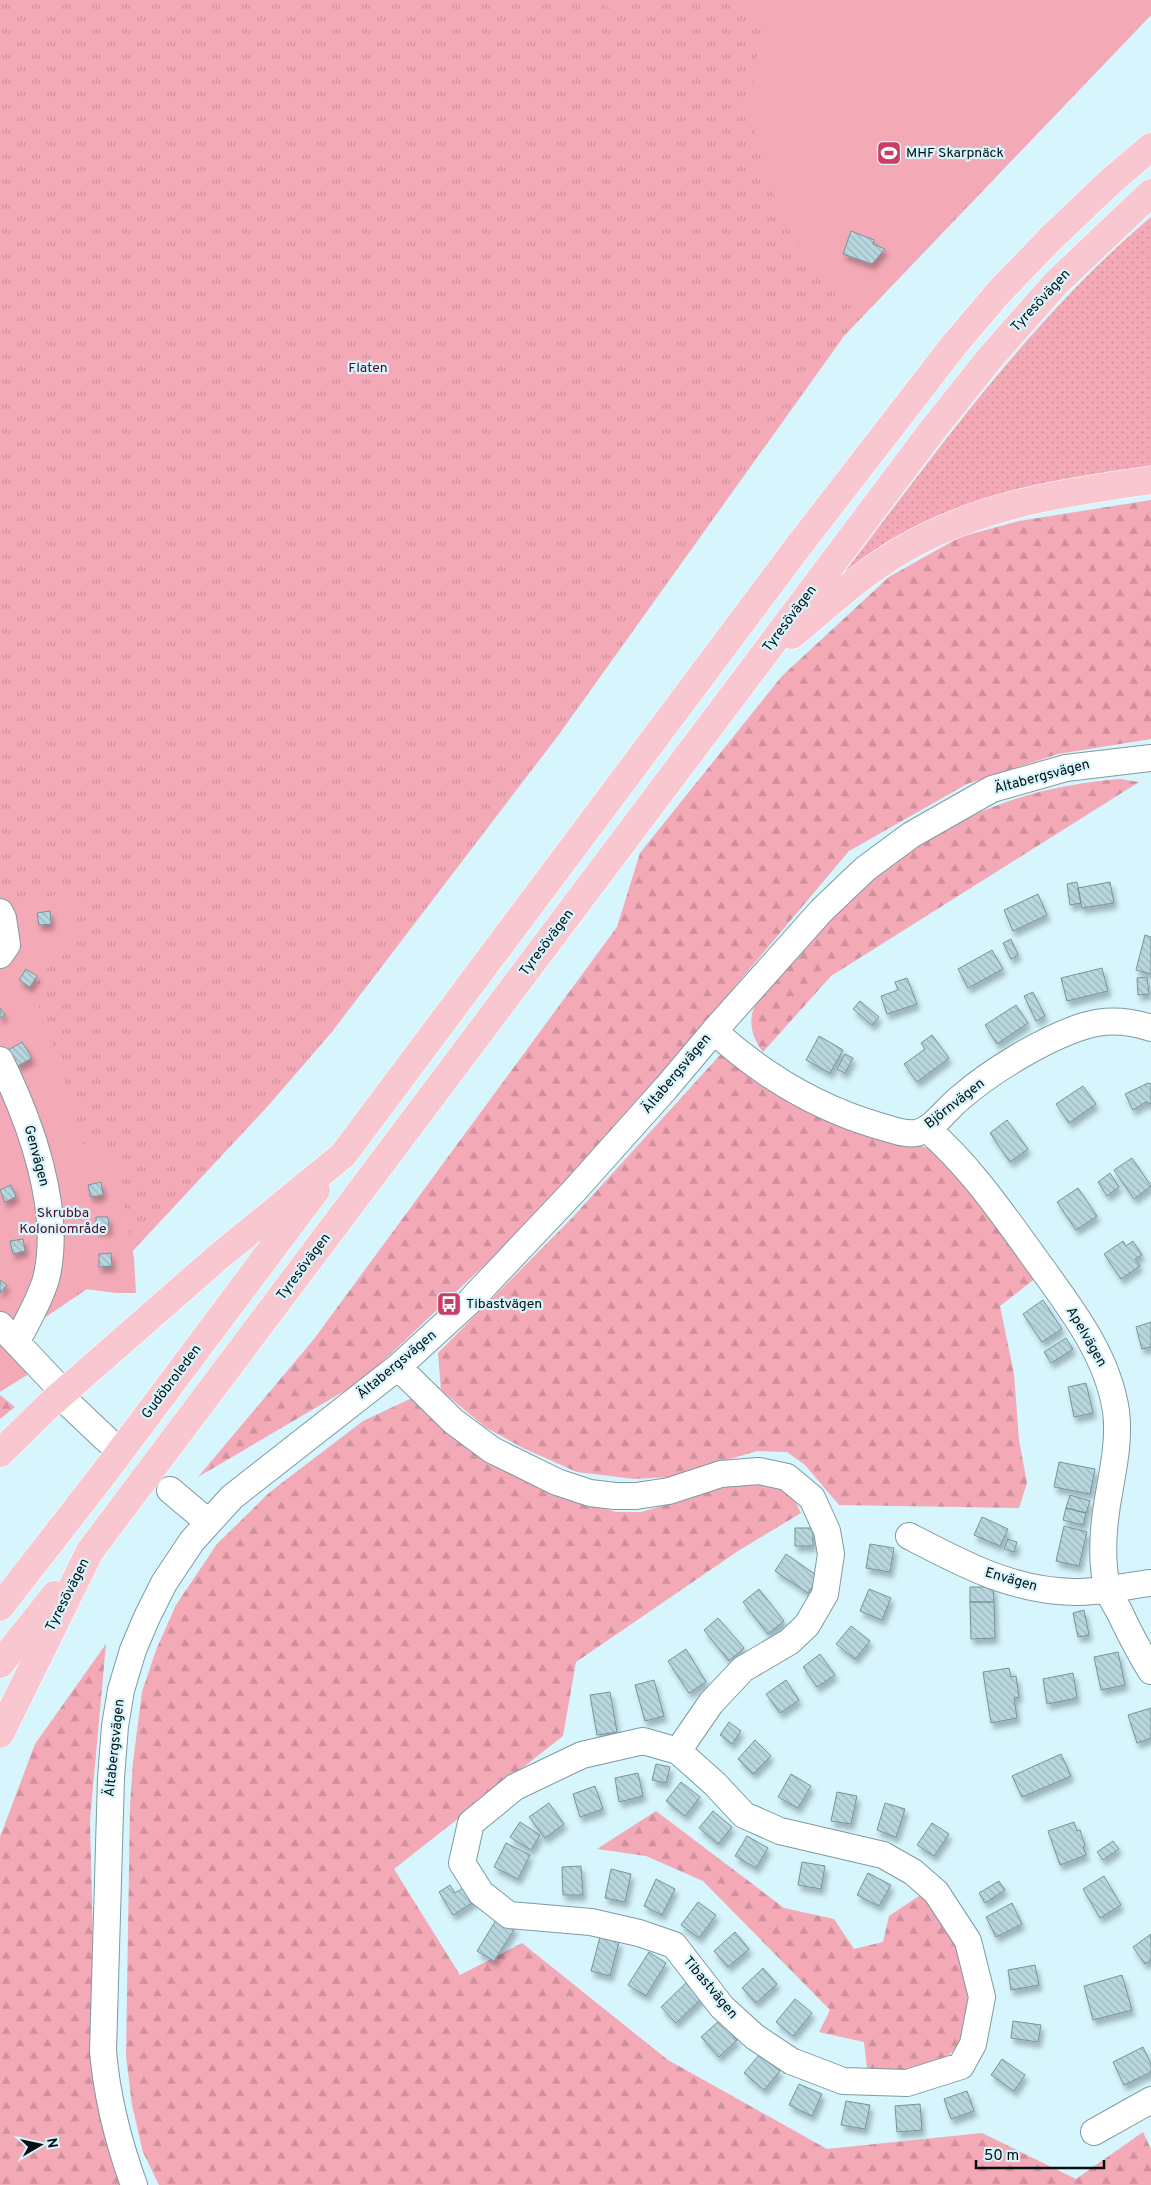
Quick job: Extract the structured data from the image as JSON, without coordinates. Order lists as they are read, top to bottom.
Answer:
{
  "streets": {
    "highway": ["Tyresövägen", "Gudöbroleden"],
    "street": [
      "Ältabergsvägen",
      "Björnvägen",
      "Genvägen",
      "Apelvägen",
      "Envägen",
      "Tibastvägen"
    ]
  },
  "crossings": [
    ["Ältabergsvägen", "Björnvägen"],
    ["Björnvägen", "Apelvägen"],
    ["Apelvägen", "Envägen"]
  ],
  "parks": ["Flaten", "Skrubba Koloniområde"],
  "places": {
    "sports": ["MHF Skarpnäck"],
    "bus stop": ["Tibastvägen"]
  },
  "scale_bar": "50 m",
  "north": "right"
}
